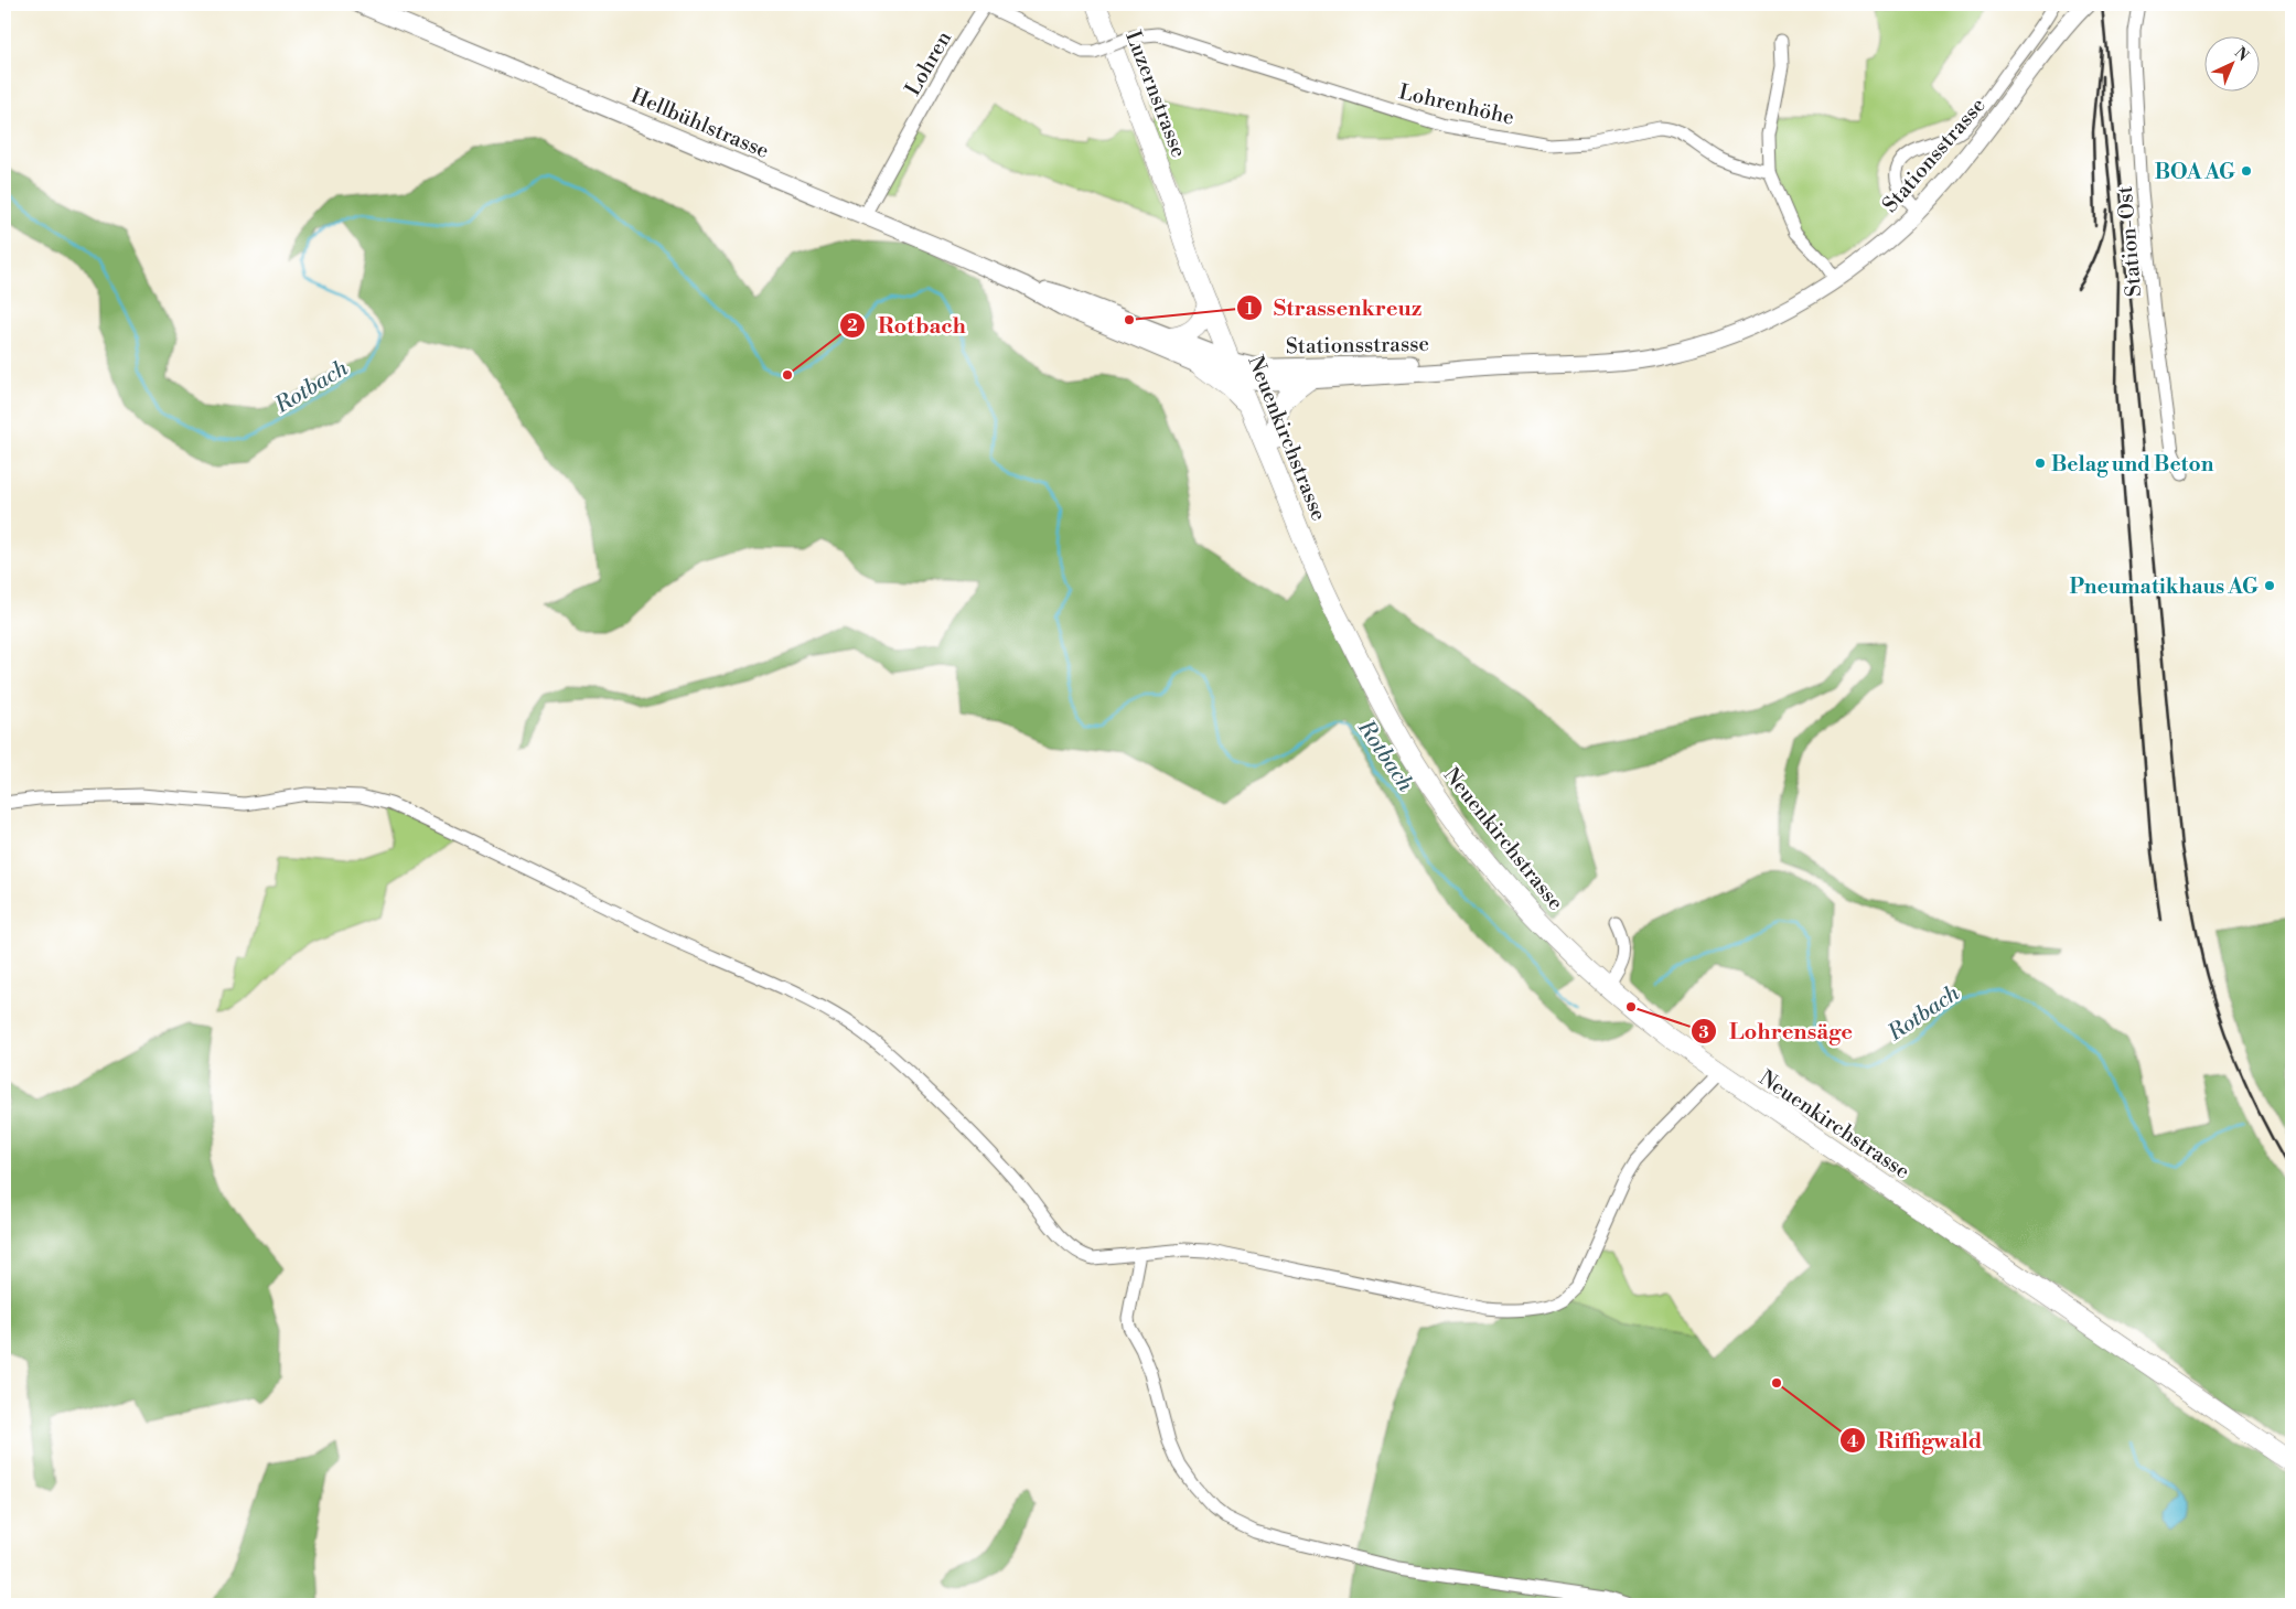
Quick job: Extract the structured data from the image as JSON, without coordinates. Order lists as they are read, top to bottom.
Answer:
{
  "streets": {
    "main road": [
      "Luzernstrasse",
      "Hellbühlstrasse",
      "Stationsstrasse",
      "Neuenkirchstrasse"
    ],
    "street": ["Lohren", "Lohrenhöhe", "Station-Ost"]
  },
  "crossings": [
    ["Lohren", "Lohrenhöhe"],
    ["Lohren", "Hellbühlstrasse"],
    ["Luzernstrasse", "Neuenkirchstrasse"],
    ["Hellbühlstrasse", "Stationsstrasse"],
    ["Hellbühlstrasse", "Neuenkirchstrasse"],
    ["Stationsstrasse", "Neuenkirchstrasse"]
  ],
  "water": ["Rotbach"],
  "places": [
    "BOA AG",
    "Strassenkreuz",
    "Rotbach",
    "Belag und Beton",
    "Pneumatikhaus AG",
    "Lohrensäge",
    "Riffigwald"
  ],
  "north": "top right"
}
